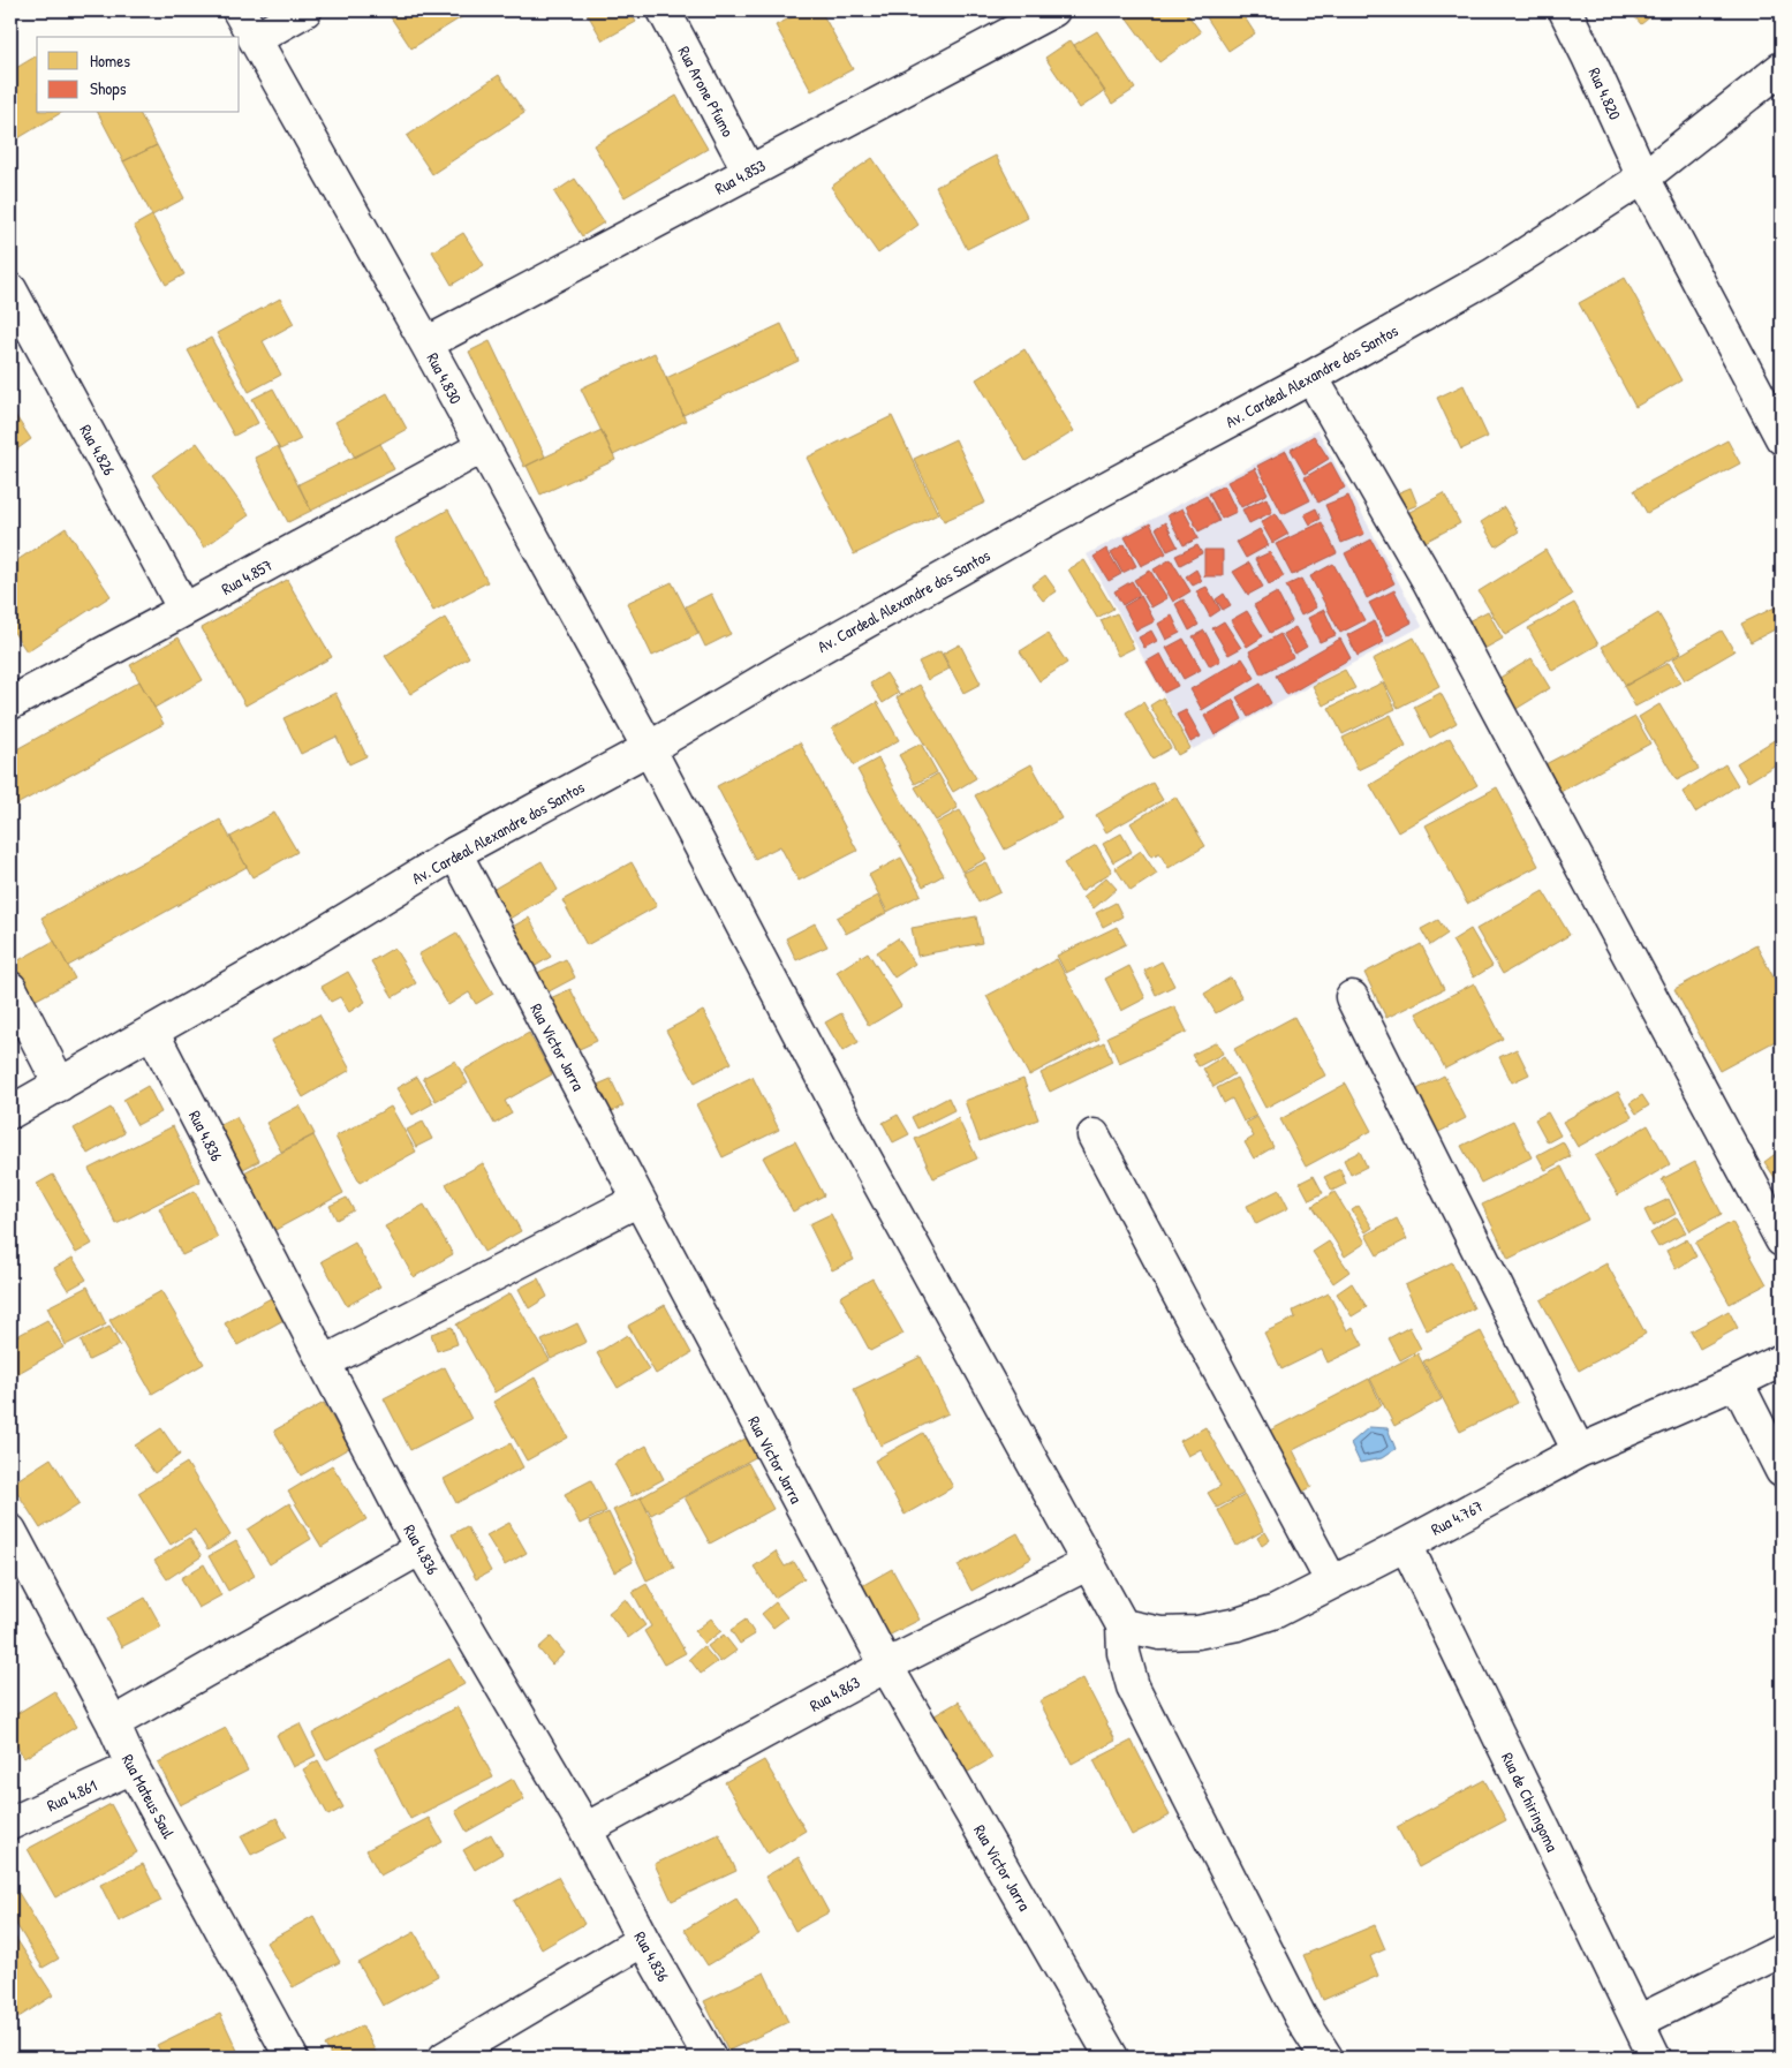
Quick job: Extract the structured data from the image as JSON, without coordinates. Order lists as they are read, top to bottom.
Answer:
{
  "streets": {
    "street": [
      "Rua Arone Pfumo",
      "Rua 4.820",
      "Rua 4.853",
      "Av. Cardeal Alexandre dos Santos",
      "Rua 4.830",
      "Rua 4.826",
      "Rua 4.857",
      "Rua Victor Jarra",
      "Rua 4.836",
      "Rua 4.767",
      "Rua 4.863",
      "Rua 4.861",
      "Rua Mateus Saul",
      "Rua de Chiringoma"
    ]
  },
  "crossings": [
    ["Rua Arone Pfumo", "Rua 4.853"],
    ["Rua 4.820", "Av. Cardeal Alexandre dos Santos"],
    ["Rua 4.853", "Rua 4.830"],
    ["Av. Cardeal Alexandre dos Santos", "Rua 4.830"],
    ["Av. Cardeal Alexandre dos Santos", "Rua Victor Jarra"],
    ["Av. Cardeal Alexandre dos Santos", "Rua 4.836"],
    ["Rua 4.830", "Rua 4.857"],
    ["Rua 4.830", "Rua 4.767"],
    ["Rua 4.830", "Rua 4.863"],
    ["Rua 4.826", "Rua 4.857"],
    ["Rua Victor Jarra", "Rua 4.863"],
    ["Rua 4.836", "Rua 4.863"],
    ["Rua 4.767", "Rua de Chiringoma"],
    ["Rua 4.861", "Rua Mateus Saul"]
  ],
  "legend": ["Homes", "Shops"]
}
